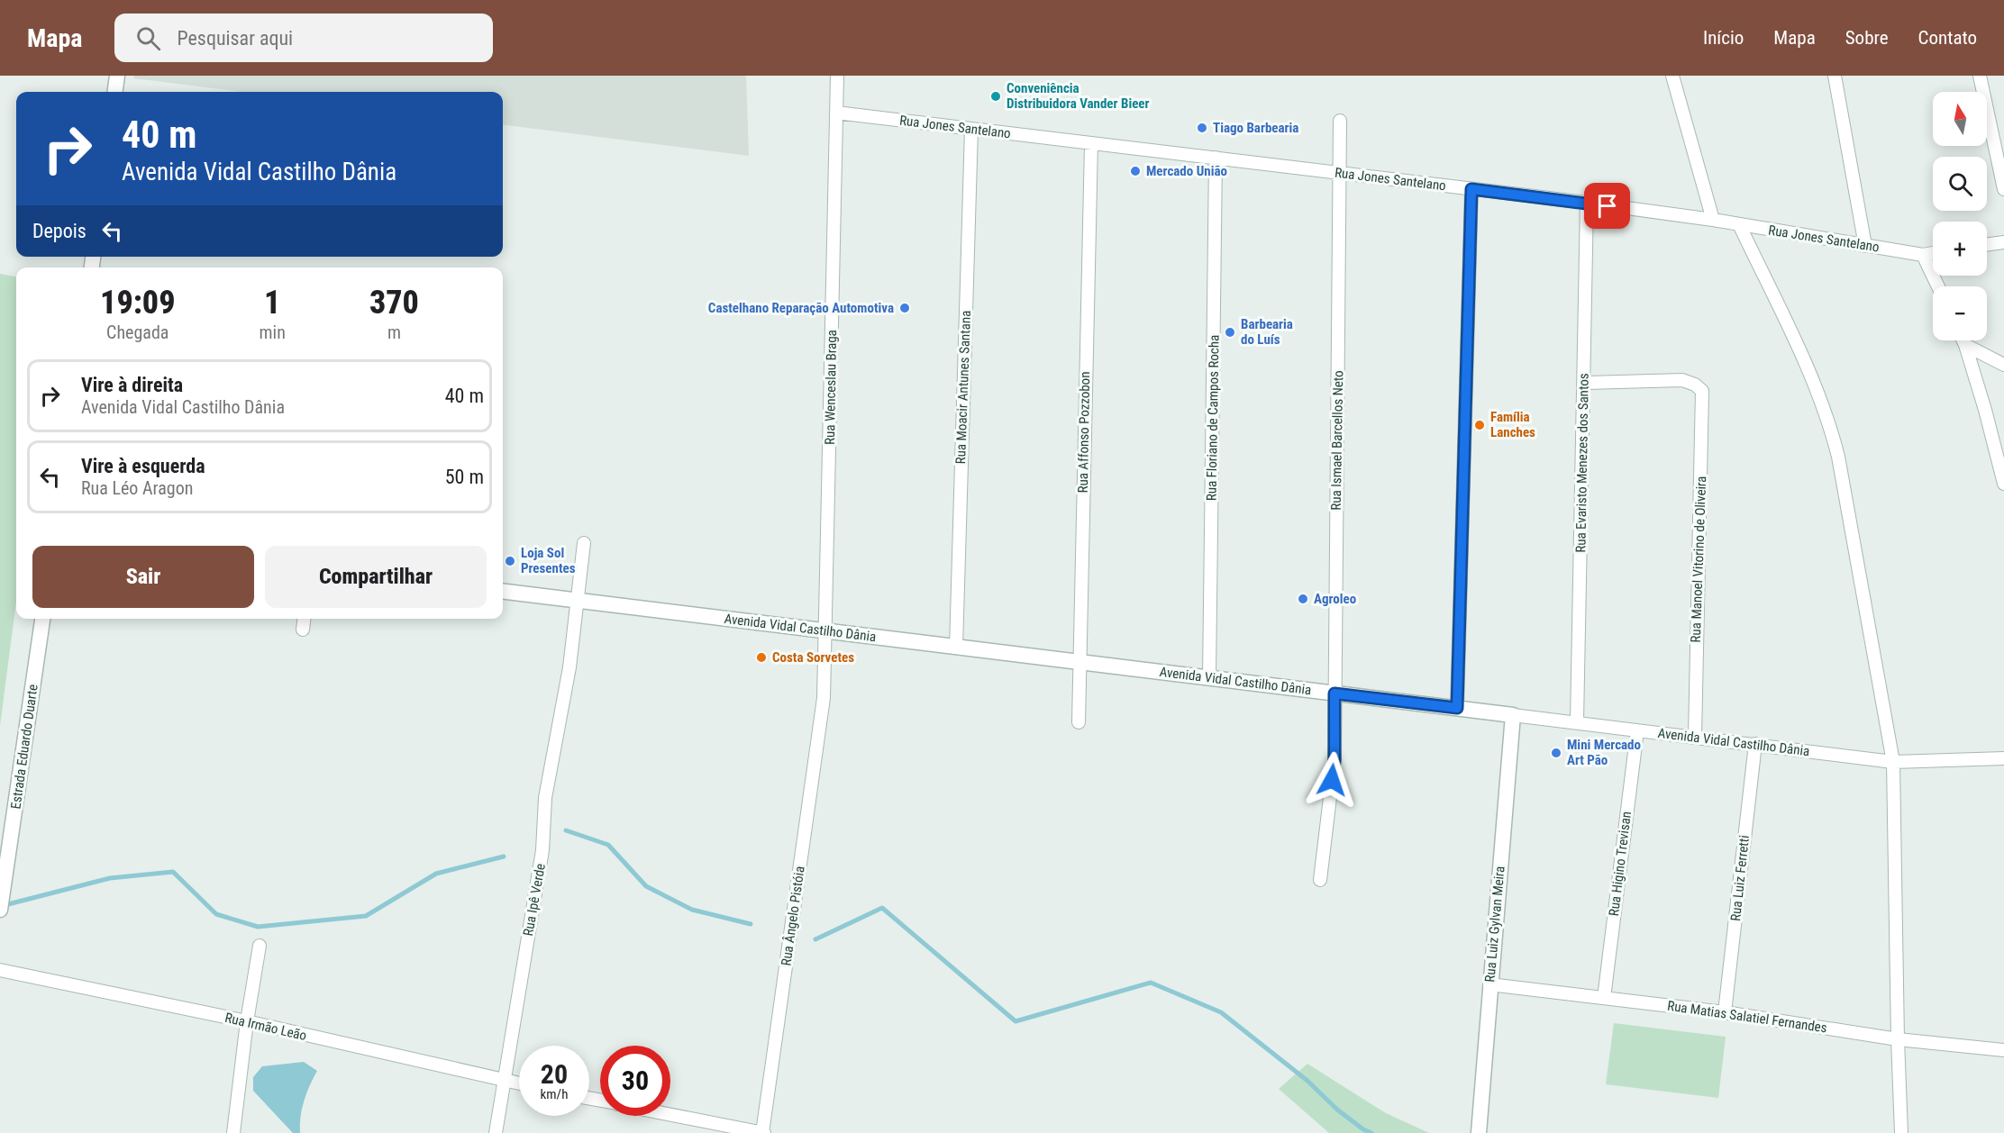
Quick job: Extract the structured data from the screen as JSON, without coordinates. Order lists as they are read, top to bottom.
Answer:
{
  "streets": {
    "street": [
      "Rua Jones Santelano",
      "Rua Wenceslau Braga",
      "Rua Moacir Antunes Santana",
      "Rua Floriano de Campos Rocha",
      "Rua Affonso Pozzobon",
      "Rua Ismael Barcellos Neto",
      "Rua Evaristo Menezes dos Santos",
      "Rua Manoel Vitorino de Oliveira",
      "Avenida Vidal Castilho Dânia",
      "Estrada Eduardo Duarte",
      "Rua Higino Trevisan",
      "Rua Luiz Ferretti",
      "Rua Ipê Verde",
      "Rua Ângelo Pistóia",
      "Rua Luiz Gylvan Meira",
      "Rua Matias Salatiel Fernandes",
      "Rua Irmão Leão"
    ]
  },
  "crossings": [
    ["Rua Jones Santelano", "Rua Wenceslau Braga"],
    ["Rua Jones Santelano", "Rua Moacir Antunes Santana"],
    ["Rua Jones Santelano", "Rua Floriano de Campos Rocha"],
    ["Rua Jones Santelano", "Rua Affonso Pozzobon"],
    ["Rua Jones Santelano", "Rua Ismael Barcellos Neto"],
    ["Rua Jones Santelano", "Rua Evaristo Menezes dos Santos"],
    ["Rua Wenceslau Braga", "Avenida Vidal Castilho Dânia"],
    ["Rua Wenceslau Braga", "Rua Ângelo Pistóia"],
    ["Rua Moacir Antunes Santana", "Avenida Vidal Castilho Dânia"],
    ["Rua Floriano de Campos Rocha", "Avenida Vidal Castilho Dânia"],
    ["Rua Affonso Pozzobon", "Avenida Vidal Castilho Dânia"],
    ["Rua Ismael Barcellos Neto", "Avenida Vidal Castilho Dânia"],
    ["Rua Evaristo Menezes dos Santos", "Rua Manoel Vitorino de Oliveira"],
    ["Rua Evaristo Menezes dos Santos", "Avenida Vidal Castilho Dânia"],
    ["Rua Manoel Vitorino de Oliveira", "Avenida Vidal Castilho Dânia"],
    ["Avenida Vidal Castilho Dânia", "Rua Higino Trevisan"],
    ["Avenida Vidal Castilho Dânia", "Rua Luiz Ferretti"],
    ["Avenida Vidal Castilho Dânia", "Rua Ipê Verde"],
    ["Avenida Vidal Castilho Dânia", "Rua Luiz Gylvan Meira"],
    ["Rua Higino Trevisan", "Rua Matias Salatiel Fernandes"],
    ["Rua Luiz Ferretti", "Rua Matias Salatiel Fernandes"],
    ["Rua Ipê Verde", "Rua Irmão Leão"],
    ["Rua Luiz Gylvan Meira", "Rua Matias Salatiel Fernandes"]
  ],
  "places": [
    "Conveniência Distribuidora Vander Bieer",
    "Tiago Barbearia",
    "Mercado União",
    "Castelhano Reparação Automotiva",
    "Barbearia do Luís",
    "Família Lanches",
    "Loja Sol Presentes",
    "Agroleo",
    "Costa Sorvetes",
    "Mini Mercado Art Pão"
  ],
  "north": "top",
  "page": {
    "header": "Mapa",
    "search": "Pesquisar aqui",
    "nav": [
      "Início",
      "Mapa",
      "Sobre",
      "Contato"
    ],
    "map_buttons": ["+", "−"],
    "turn": ["40 m", "Avenida Vidal Castilho Dânia"],
    "then": "Depois",
    "eta": [
      "19:09",
      "Chegada",
      "1",
      "min",
      "370",
      "m"
    ],
    "list": [
      {
        "name": "Vire à direita",
        "note": "Avenida Vidal Castilho Dânia",
        "value": "40 m"
      },
      {
        "name": "Vire à esquerda",
        "note": "Rua Léo Aragon",
        "value": "50 m"
      }
    ],
    "buttons": ["Sair", "Compartilhar"],
    "speed": "20 km/h",
    "limit": "30"
  }
}
